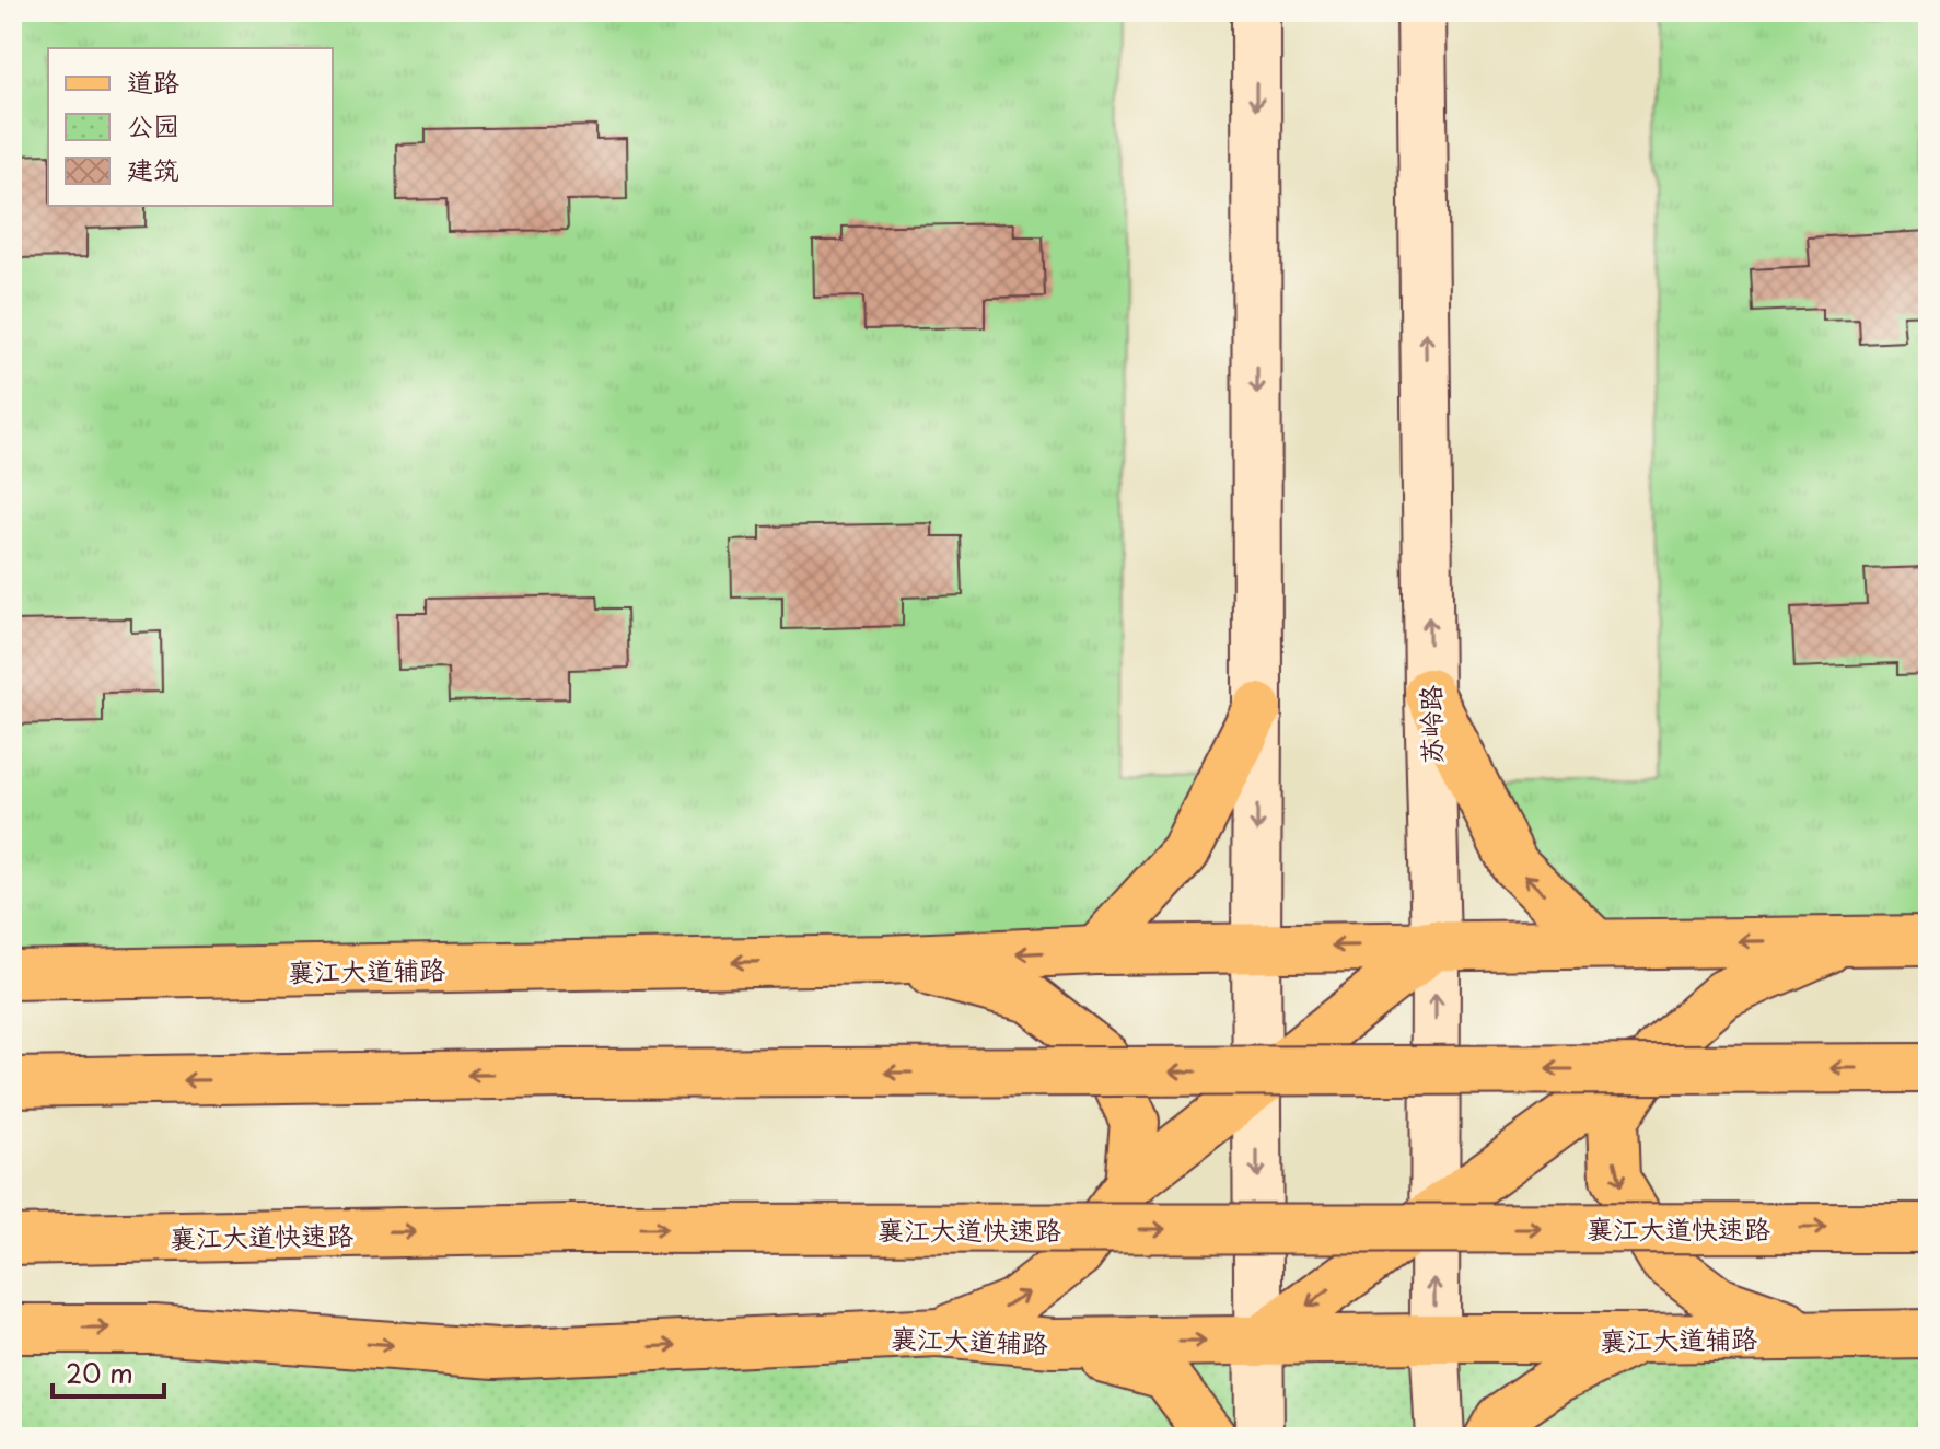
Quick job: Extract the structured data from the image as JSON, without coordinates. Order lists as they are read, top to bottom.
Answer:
{
  "streets": {
    "main road": ["苏岭路", "襄江大道辅路", "襄江大道快速路"]
  },
  "crossings": [
    ["苏岭路", "襄江大道辅路"]
  ],
  "legend": ["道路", "公园", "建筑"],
  "scale_bar": "20 m"
}
